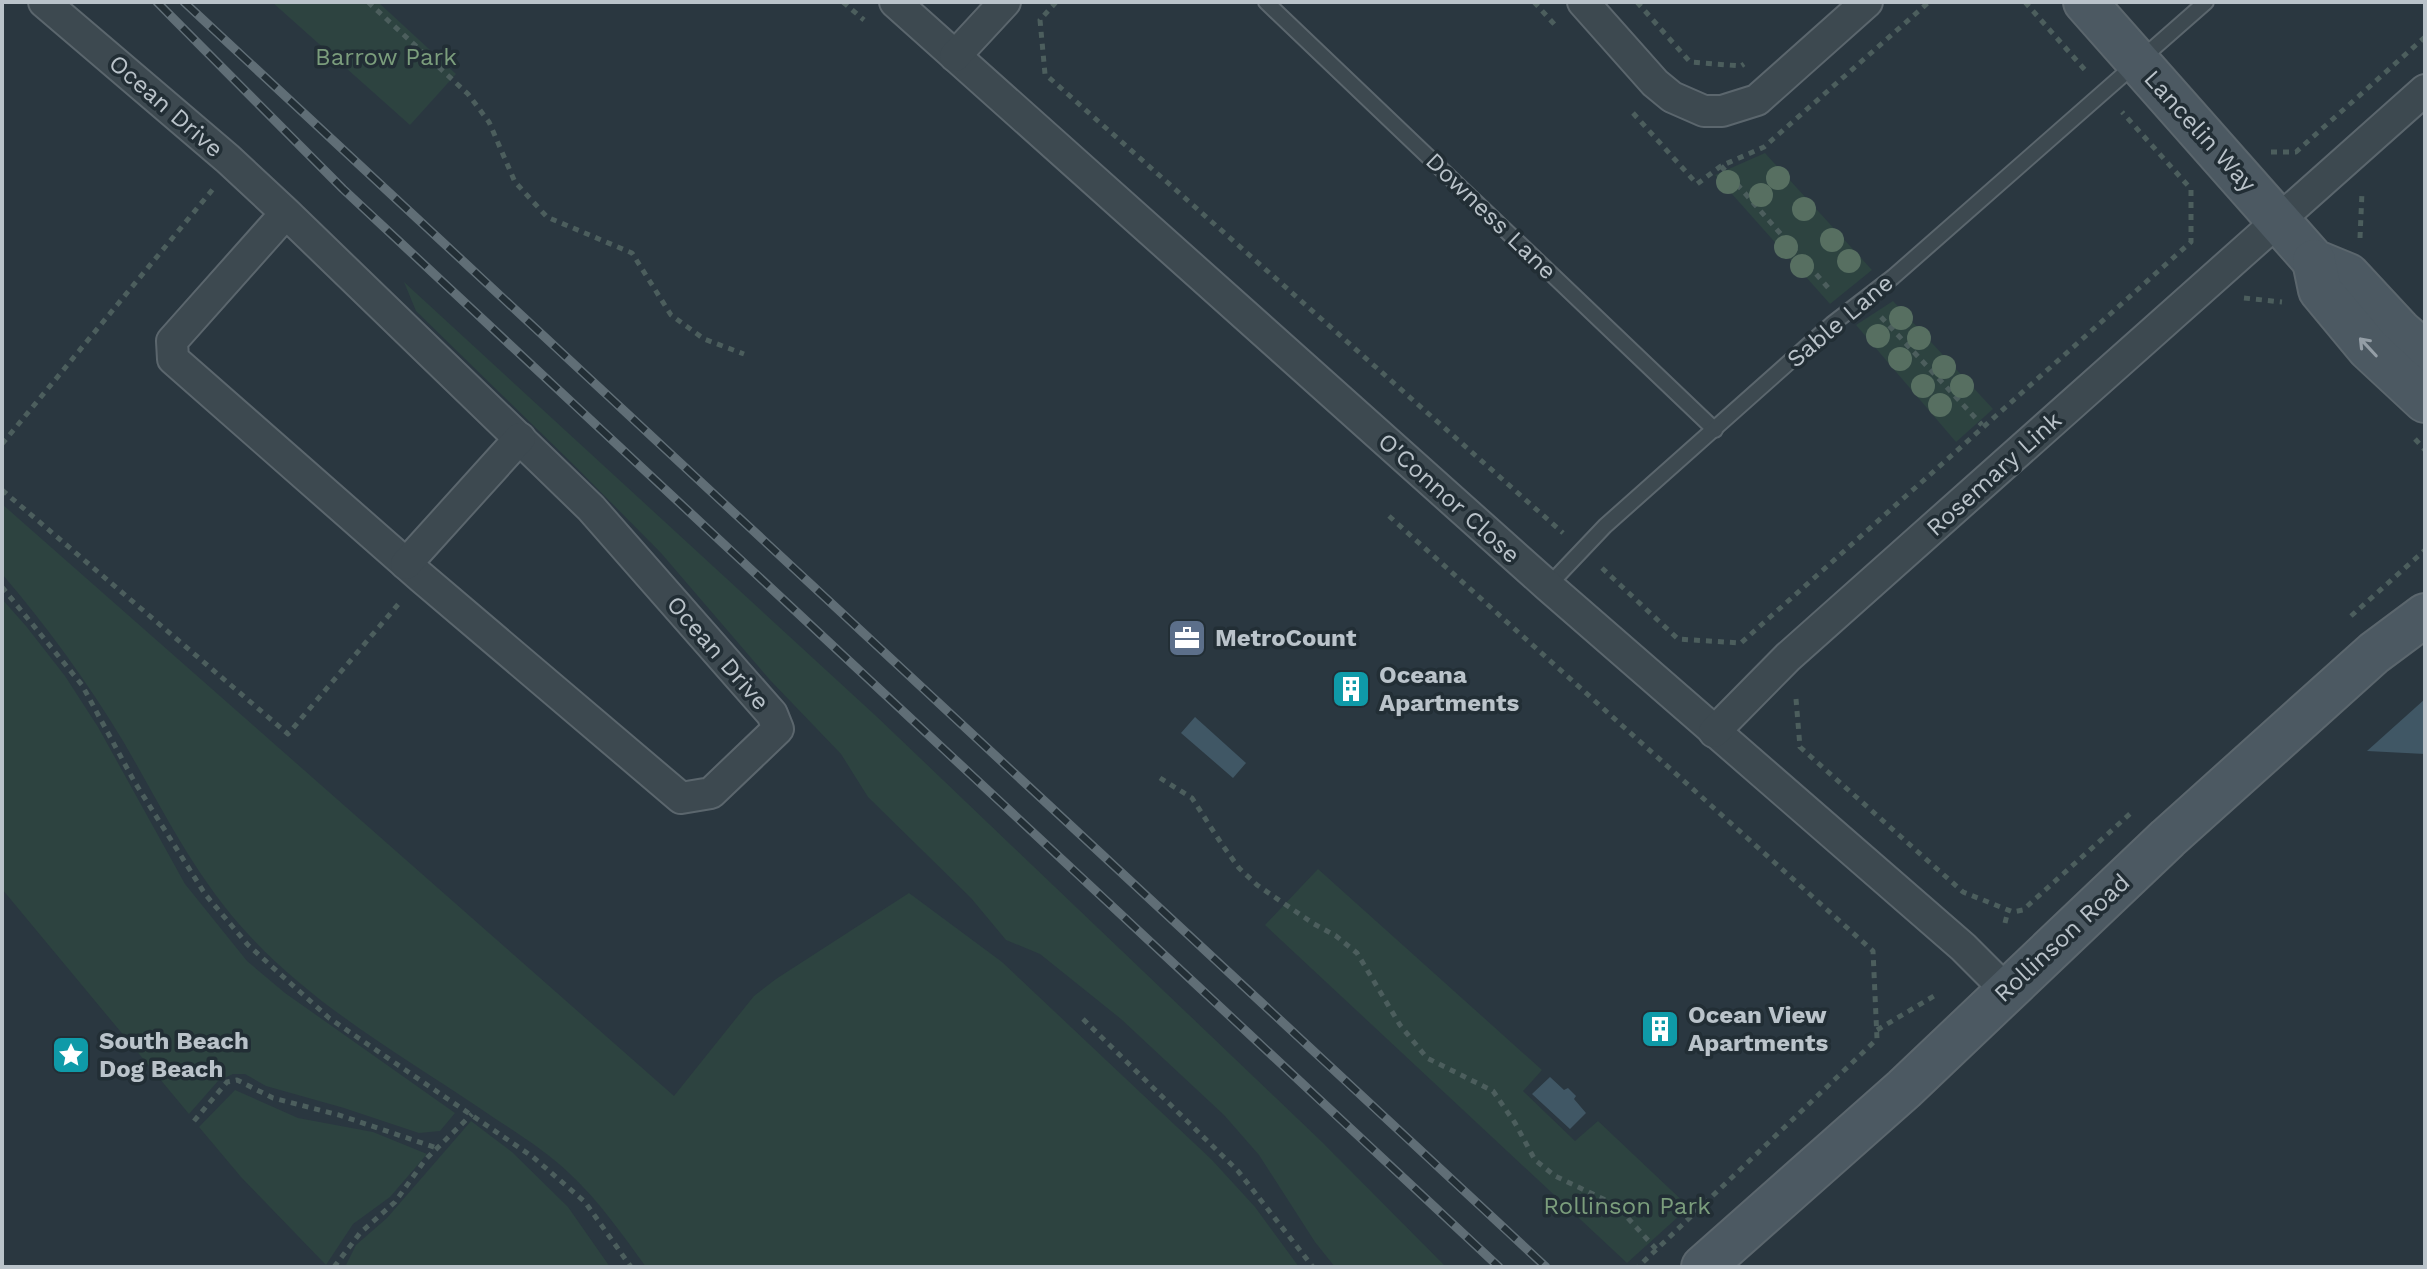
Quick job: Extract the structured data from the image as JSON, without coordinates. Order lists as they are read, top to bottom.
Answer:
{
  "streets": {
    "street": [
      "Ocean Drive",
      "Lancelin Way",
      "Rosemary Link",
      "O'Connor Close",
      "Rollinson Road"
    ],
    "lane": ["Downess Lane", "Sable Lane"]
  },
  "crossings": [
    ["Lancelin Way", "Sable Lane"],
    ["Lancelin Way", "Rosemary Link"],
    ["Downess Lane", "Sable Lane"],
    ["Sable Lane", "O'Connor Close"],
    ["Rosemary Link", "O'Connor Close"],
    ["O'Connor Close", "Rollinson Road"]
  ],
  "parks": ["Barrow Park", "Rollinson Park"],
  "places": {
    "office": ["MetroCount"],
    "building": ["Oceana Apartments", "Ocean View Apartments"],
    "place": ["South Beach Dog Beach"]
  }
}
